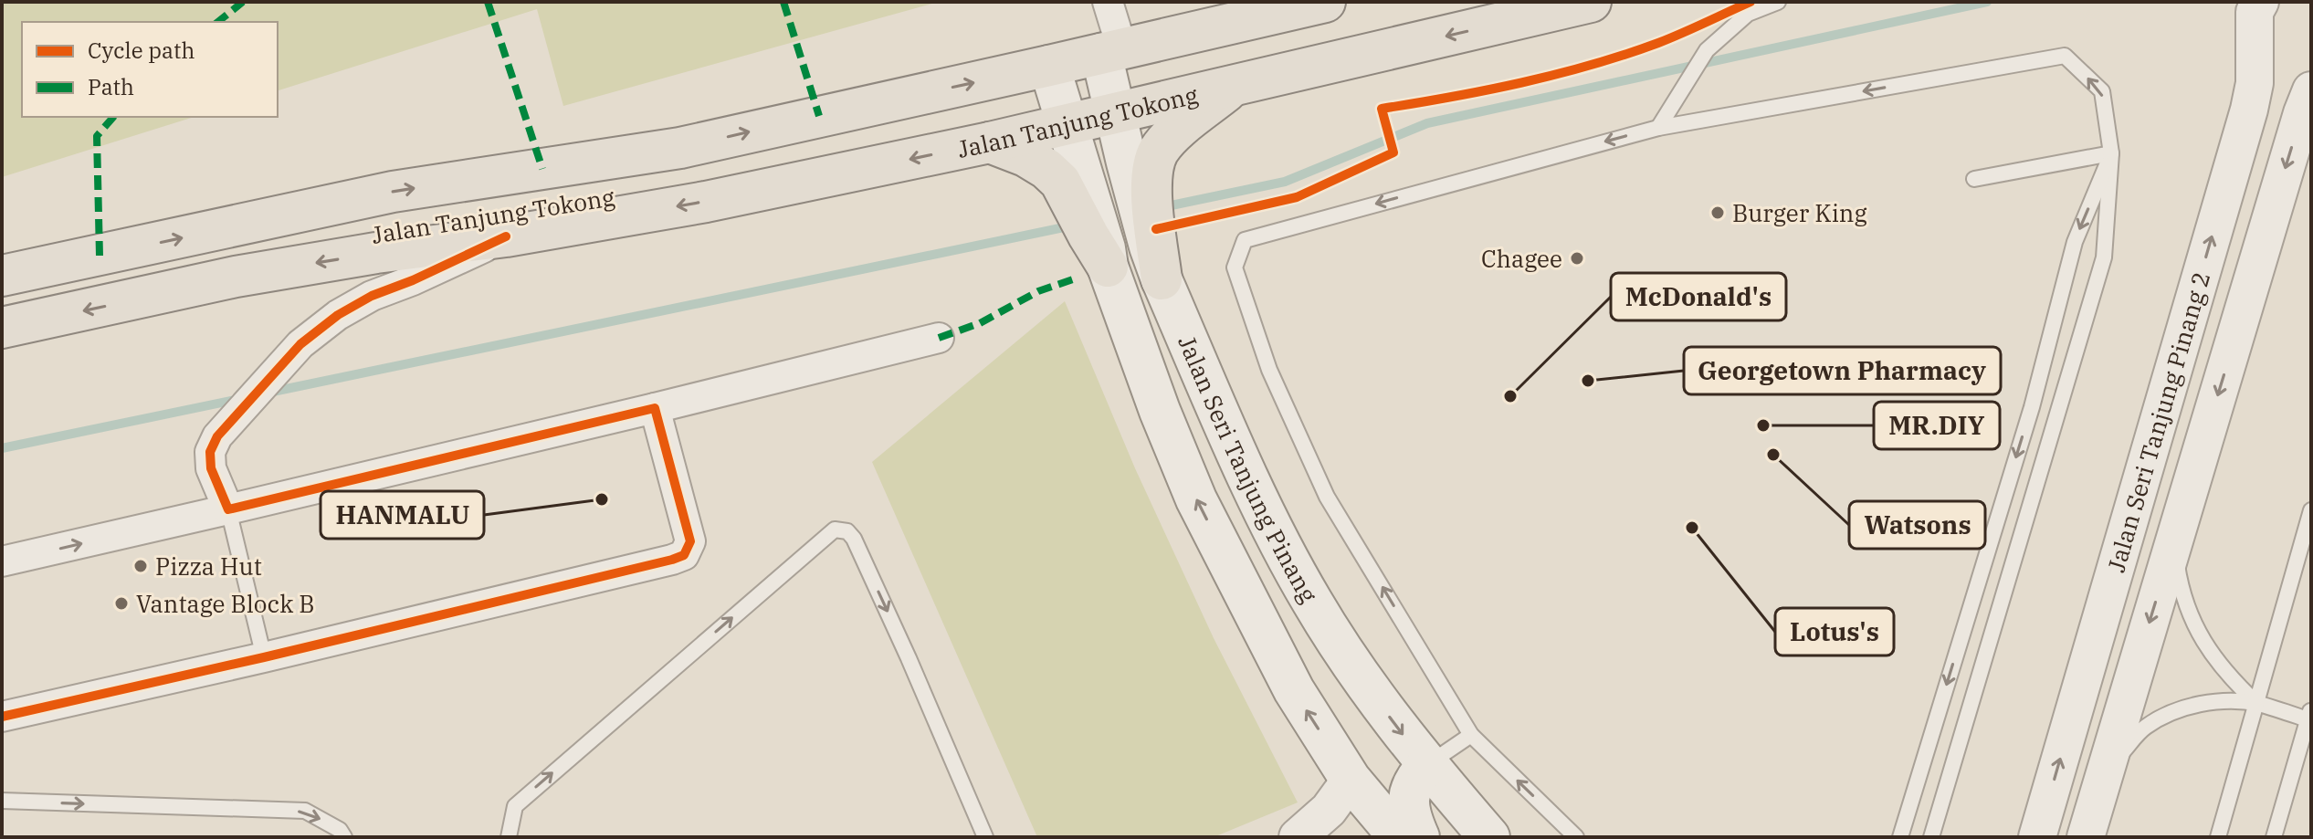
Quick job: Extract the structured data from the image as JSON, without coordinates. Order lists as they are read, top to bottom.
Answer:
{
  "streets": {
    "main road": ["Jalan Tanjung Tokong", "Jalan Seri Tanjung Pinang"],
    "street": ["Jalan Seri Tanjung Pinang 2"]
  },
  "places": [
    "Burger King",
    "Chagee",
    "Georgetown Pharmacy",
    "McDonald's",
    "MR.DIY",
    "Watsons",
    "HANMALU",
    "Lotus's",
    "Pizza Hut",
    "Vantage Block B"
  ],
  "legend": ["Cycle path", "Path"]
}
